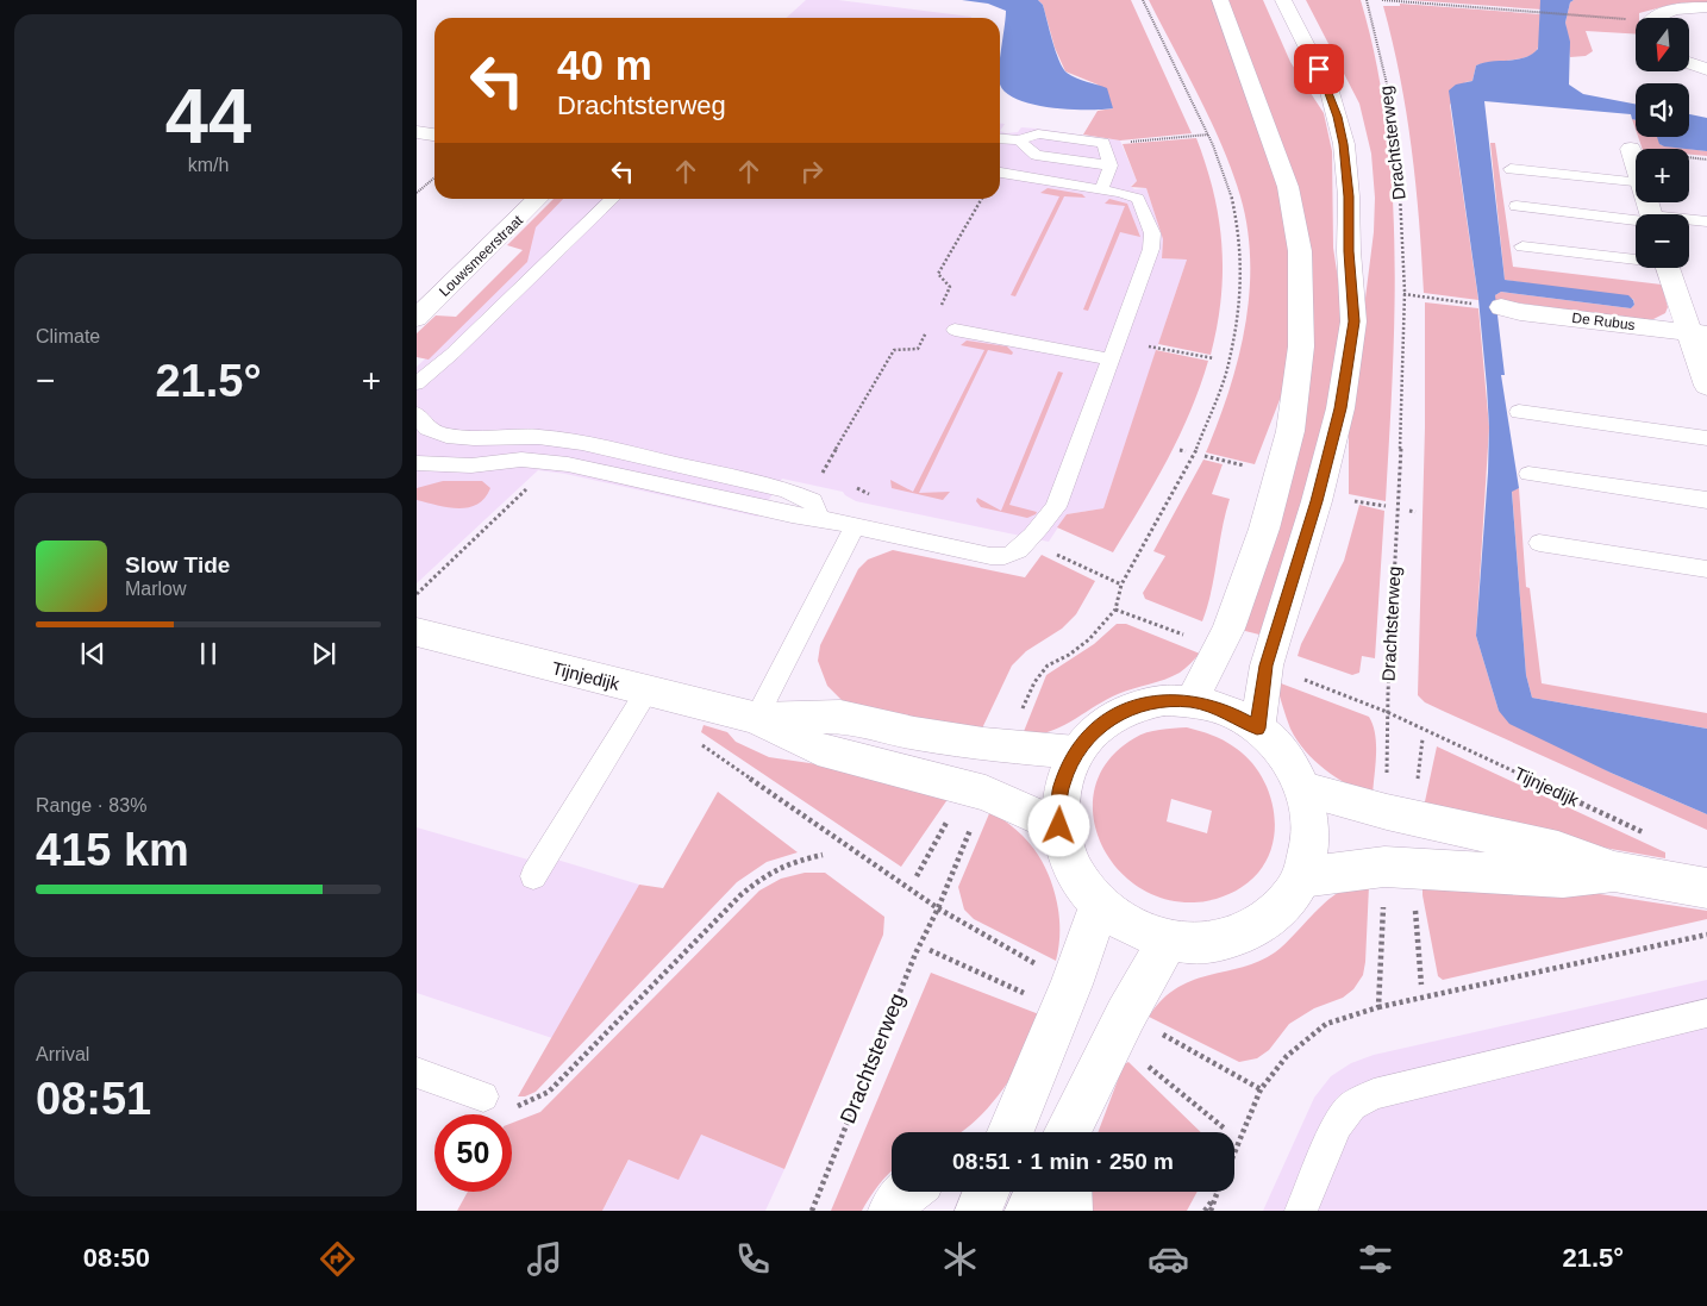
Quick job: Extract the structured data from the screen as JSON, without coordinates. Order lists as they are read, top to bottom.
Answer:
{
  "streets": {
    "main road": ["Louwsmeerstraat", "De Rubus", "Tijnjedijk"],
    "path": ["Drachtsterweg"]
  },
  "crossings": [
    ["Drachtsterweg", "Tijnjedijk"]
  ],
  "north": "bottom",
  "page": {
    "tile": [
      ["44", "km/h"],
      "Climate",
      ["Range · 83%", "415 km"],
      ["Arrival", "08:51"]
    ],
    "map_buttons": ["+", "−"],
    "turn": ["40 m", "Drachtsterweg"],
    "heat": ["−", "21.5°", "+"],
    "song": ["Slow Tide", "Marlow"],
    "limit": "50",
    "trip": "08:51 · 1 min · 250 m",
    "tabs": ["08:50", "21.5°"]
  }
}
